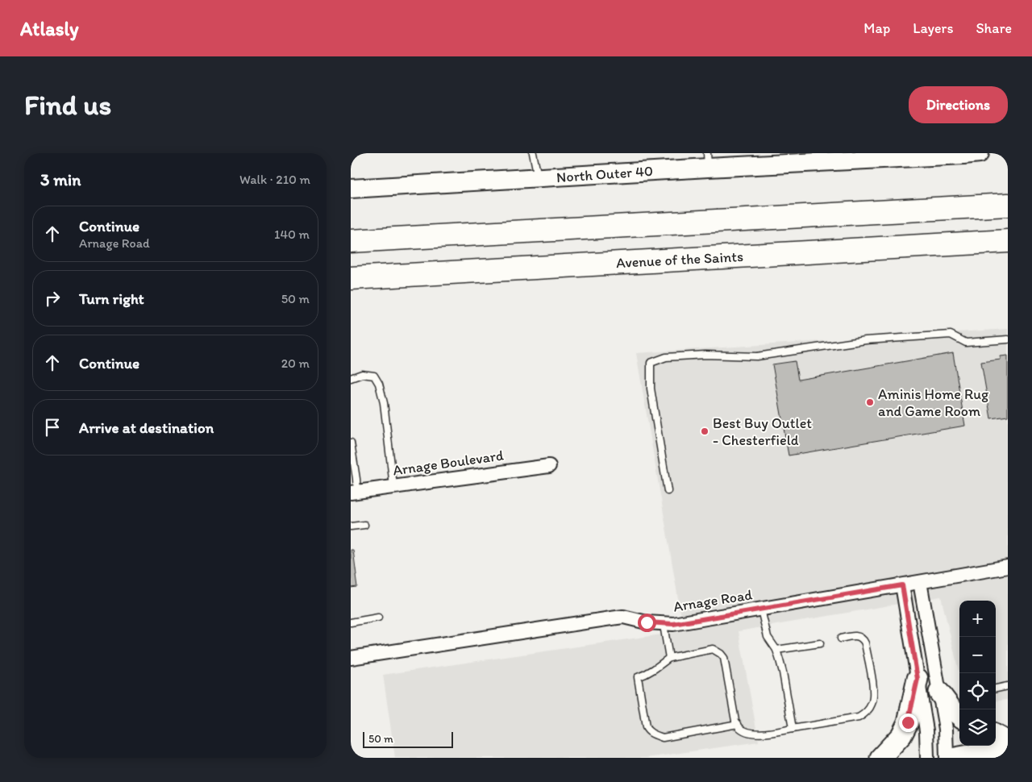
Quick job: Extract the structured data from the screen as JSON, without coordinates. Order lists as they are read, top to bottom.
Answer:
{
  "streets": {
    "highway": ["Avenue of the Saints"],
    "street": ["North Outer 40", "Arnage Boulevard", "Arnage Road"]
  },
  "places": ["Aminis Home Rug and Game Room", "Best Buy Outlet - Chesterfield"],
  "scale_bar": "50 m",
  "page": {
    "header": "Atlasly",
    "nav": ["Map", "Layers", "Share"],
    "buttons": "Directions",
    "title": "Find us",
    "heading": ["3 min", "Walk · 210 m"],
    "list": [
      ["Continue", "Arnage Road", "140 m"],
      ["Turn right", "50 m"],
      ["Continue", "20 m"],
      "Arrive at destination"
    ],
    "map_buttons": ["+", "−"],
    "scale": "50 m"
  }
}
